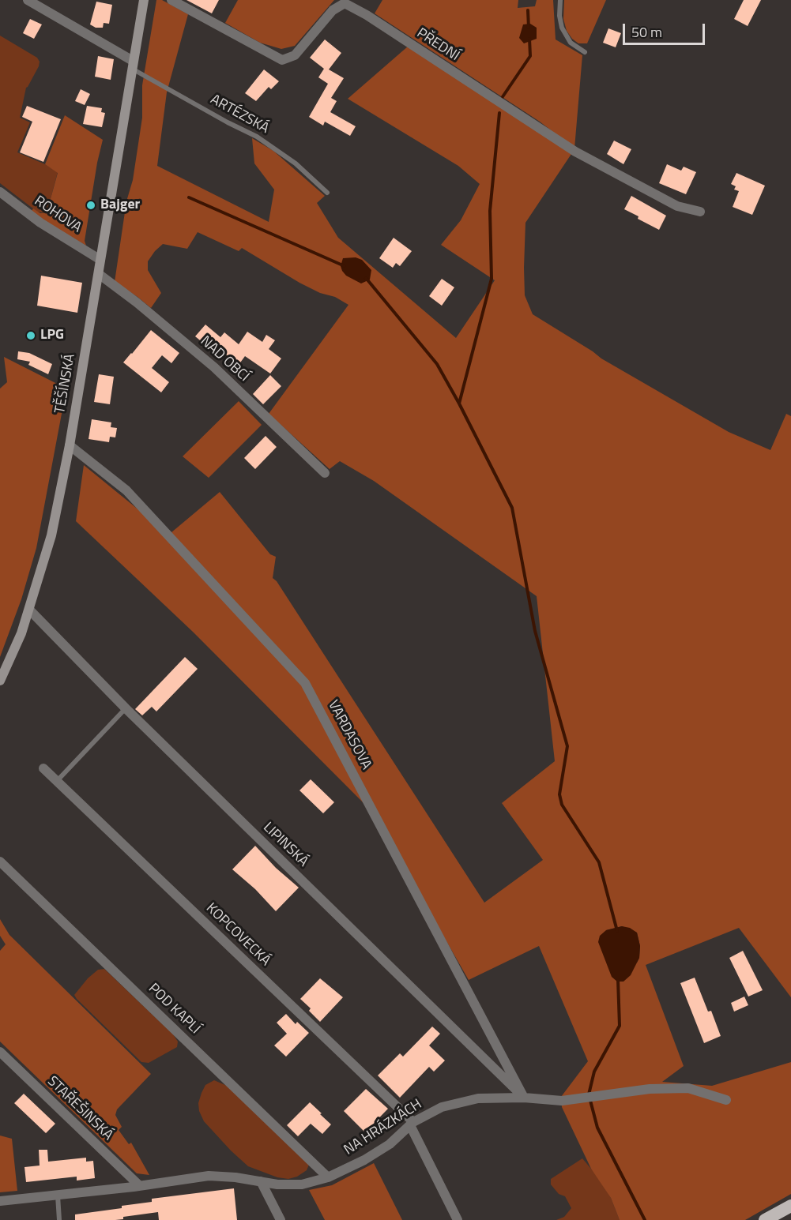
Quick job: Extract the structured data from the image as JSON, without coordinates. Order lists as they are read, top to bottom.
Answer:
{
  "streets": {
    "main road": ["TĚŠÍNSKÁ"],
    "street": [
      "PŘEDNÍ",
      "ROHOVA",
      "NAD OBCÍ",
      "VARDASOVA",
      "LIPINSKÁ",
      "KOPCOVECKÁ",
      "POD KAPLÍ",
      "STAŘEŠINSKÁ",
      "NA HRÁZKÁCH"
    ],
    "lane": ["ARTÉZSKÁ"]
  },
  "crossings": [
    ["ARTÉZSKÁ", "TĚŠÍNSKÁ"],
    ["ROHOVA", "TĚŠÍNSKÁ"],
    ["NAD OBCÍ", "TĚŠÍNSKÁ"],
    ["TĚŠÍNSKÁ", "VARDASOVA"],
    ["TĚŠÍNSKÁ", "LIPINSKÁ"],
    ["VARDASOVA", "LIPINSKÁ"],
    ["VARDASOVA", "NA HRÁZKÁCH"],
    ["LIPINSKÁ", "NA HRÁZKÁCH"],
    ["KOPCOVECKÁ", "NA HRÁZKÁCH"],
    ["POD KAPLÍ", "NA HRÁZKÁCH"],
    ["STAŘEŠINSKÁ", "NA HRÁZKÁCH"]
  ],
  "places": ["Bajger", "LPG"],
  "scale_bar": "50 m"
}
